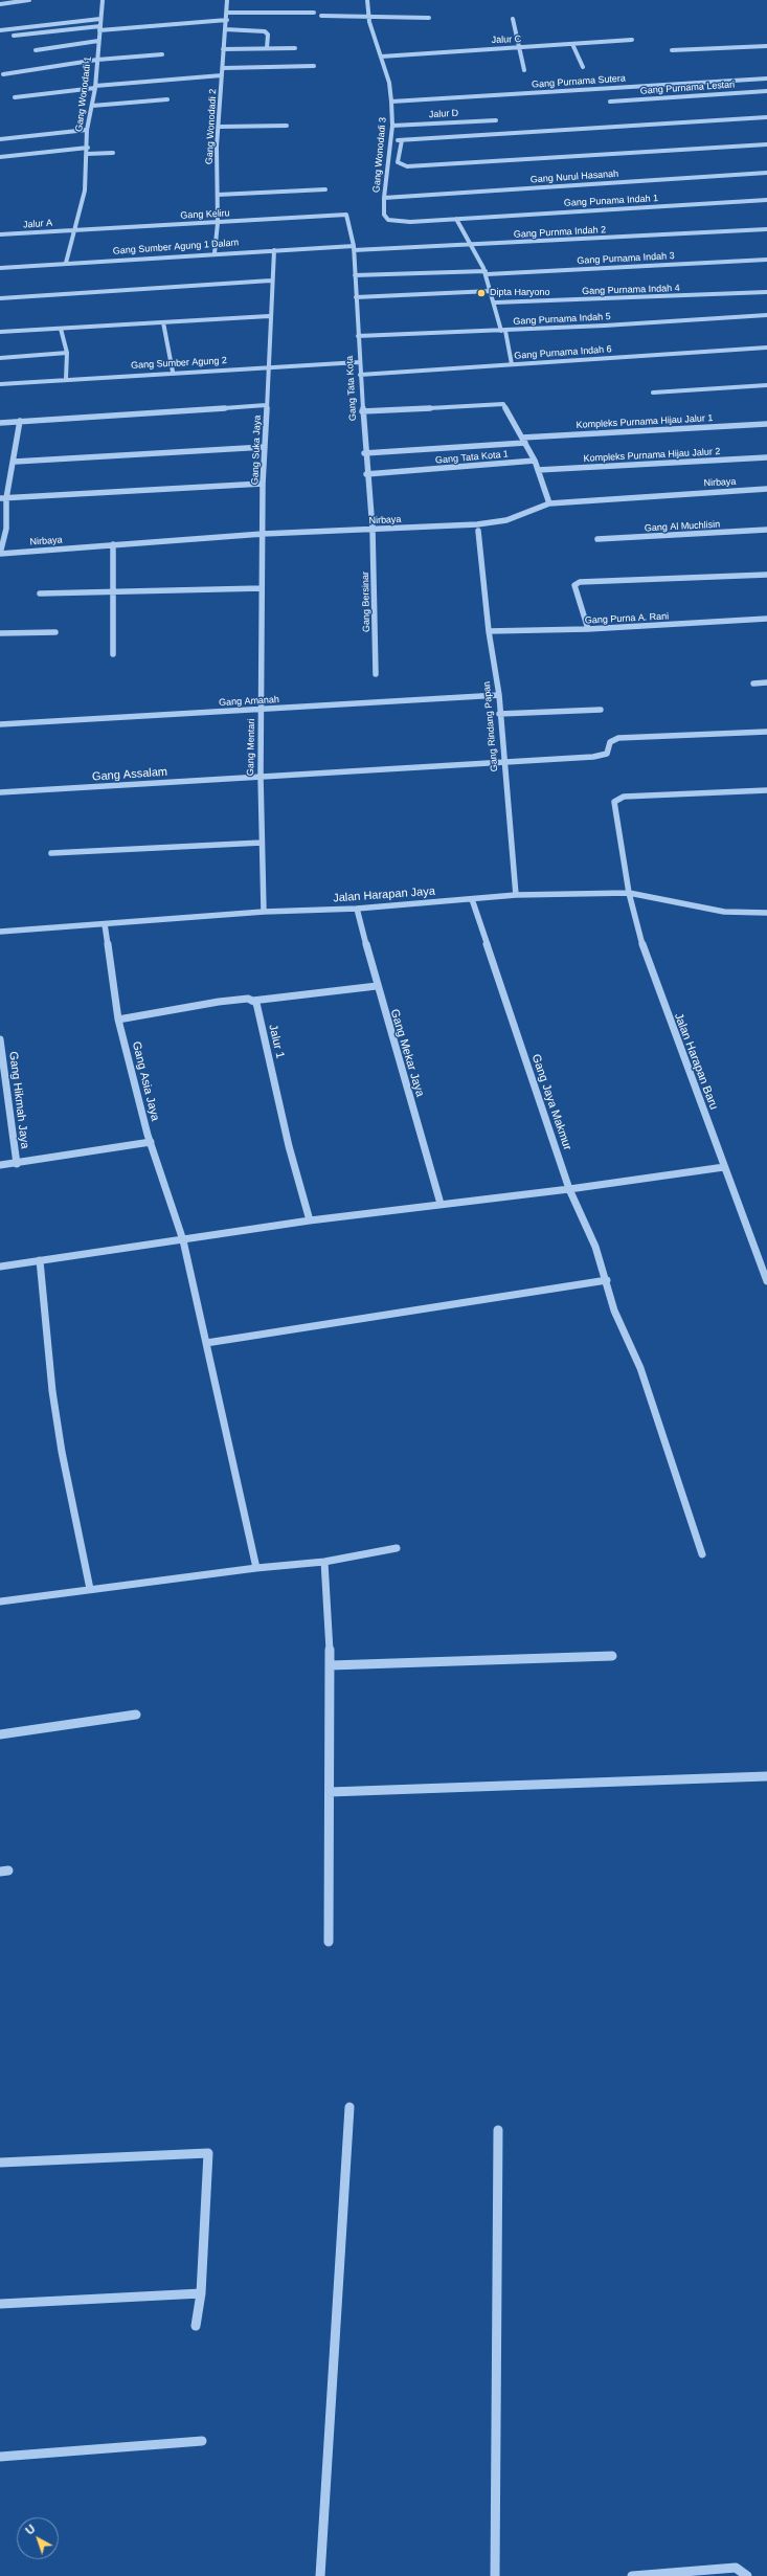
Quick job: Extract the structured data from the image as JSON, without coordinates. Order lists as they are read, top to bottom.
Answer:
{
  "streets": {
    "street": [
      "Jalur C",
      "Gang Purnama Sutera",
      "Gang Purnama Lestari",
      "Gang Wonodadi 1",
      "Jalur D",
      "Gang Wonodadi 2",
      "Gang Wonodadi 3",
      "Gang Nurul Hasanah",
      "Gang Punama Indah 1",
      "Gang Keliru",
      "Jalur A",
      "Gang Purnma Indah 2",
      "Gang Sumber Agung 1 Dalam",
      "Gang Purnama Indah 3",
      "Gang Purnama Indah 4",
      "Gang Purnama Indah 5",
      "Gang Purnama Indah 6",
      "Gang Sumber Agung 2",
      "Gang Tata Kota",
      "Kompleks Purnama Hijau Jalur 1",
      "Gang Suka Jaya",
      "Kompleks Purnama Hijau Jalur 2",
      "Gang Tata Kota 1",
      "Nirbaya",
      "Gang Al Muchlisin",
      "Gang Bersinar",
      "Gang Purna A. Rani",
      "Gang Amanah",
      "Gang Rindang Papan",
      "Gang Mentari",
      "Gang Assalam",
      "Jalan Harapan Jaya",
      "Jalur 1",
      "Gang Mekar Jaya",
      "Jalan Harapan Baru",
      "Gang Asia Jaya",
      "Gang Hikmah Jaya",
      "Gang Jaya Makmur"
    ]
  },
  "crossings": [
    ["Jalur C", "Gang Wonodadi 3"],
    ["Gang Purnama Sutera", "Gang Wonodadi 3"],
    ["Gang Wonodadi 1", "Gang Keliru"],
    ["Gang Wonodadi 1", "Jalur A"],
    ["Gang Wonodadi 1", "Gang Sumber Agung 1 Dalam"],
    ["Jalur D", "Gang Wonodadi 3"],
    ["Gang Wonodadi 2", "Gang Keliru"],
    ["Gang Wonodadi 2", "Gang Sumber Agung 1 Dalam"],
    ["Gang Wonodadi 3", "Gang Nurul Hasanah"],
    ["Gang Wonodadi 3", "Gang Punama Indah 1"],
    ["Gang Keliru", "Jalur A"],
    ["Gang Keliru", "Gang Tata Kota"],
    ["Gang Purnma Indah 2", "Gang Sumber Agung 1 Dalam"],
    ["Gang Purnma Indah 2", "Gang Tata Kota"],
    ["Gang Sumber Agung 1 Dalam", "Gang Tata Kota"],
    ["Gang Sumber Agung 1 Dalam", "Gang Suka Jaya"],
    ["Gang Purnama Indah 3", "Gang Tata Kota"],
    ["Gang Purnama Indah 5", "Gang Tata Kota"],
    ["Gang Purnama Indah 6", "Gang Tata Kota"],
    ["Gang Sumber Agung 2", "Gang Tata Kota"],
    ["Gang Sumber Agung 2", "Gang Suka Jaya"],
    ["Gang Tata Kota", "Kompleks Purnama Hijau Jalur 1"],
    ["Gang Tata Kota", "Gang Tata Kota 1"],
    ["Gang Tata Kota", "Nirbaya"],
    ["Gang Tata Kota", "Gang Bersinar"],
    ["Gang Suka Jaya", "Nirbaya"],
    ["Gang Suka Jaya", "Gang Mentari"],
    ["Nirbaya", "Gang Bersinar"],
    ["Nirbaya", "Gang Rindang Papan"],
    ["Nirbaya", "Gang Mentari"],
    ["Gang Purna A. Rani", "Gang Rindang Papan"],
    ["Gang Amanah", "Gang Rindang Papan"],
    ["Gang Amanah", "Gang Mentari"],
    ["Gang Rindang Papan", "Gang Assalam"],
    ["Gang Rindang Papan", "Jalan Harapan Jaya"],
    ["Gang Mentari", "Gang Assalam"],
    ["Gang Mentari", "Jalan Harapan Jaya"],
    ["Jalan Harapan Jaya", "Gang Mekar Jaya"],
    ["Jalan Harapan Jaya", "Jalan Harapan Baru"],
    ["Jalan Harapan Jaya", "Gang Asia Jaya"],
    ["Jalan Harapan Jaya", "Gang Jaya Makmur"]
  ],
  "places": ["Dipta Haryono"],
  "north": "top left"
}
